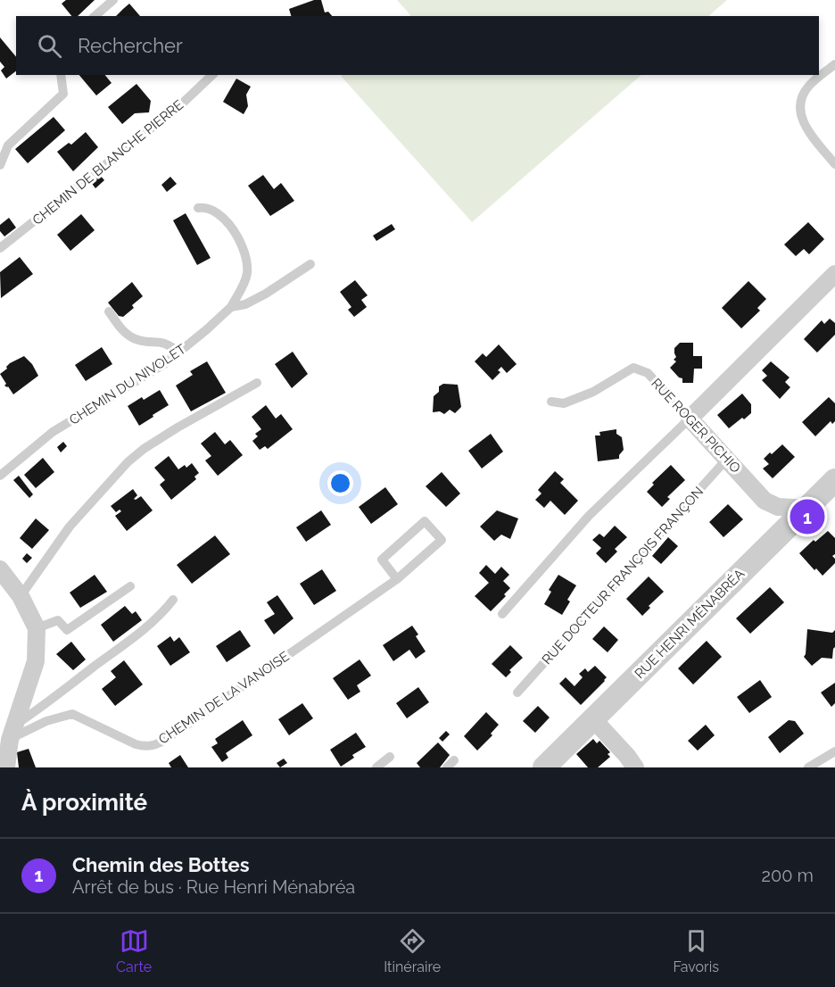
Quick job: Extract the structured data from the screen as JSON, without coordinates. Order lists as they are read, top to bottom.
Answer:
{
  "streets": {
    "street": ["RUE ROGER PICHIO", "RUE HENRI MÉNABRÉA"],
    "lane": [
      "CHEMIN DE BLANCHE PIERRE",
      "CHEMIN DU NIVOLET",
      "RUE DOCTEUR FRANÇOIS FRANÇON",
      "CHEMIN DE LA VANOISE"
    ]
  },
  "crossings": [
    ["RUE ROGER PICHIO", "RUE DOCTEUR FRANÇOIS FRANÇON"],
    ["RUE ROGER PICHIO", "RUE HENRI MÉNABRÉA"]
  ],
  "page": {
    "search": "Rechercher",
    "pins": "1",
    "heading": "À proximité",
    "list": [
      {
        "mark": "1",
        "name": "Chemin des Bottes",
        "note": "Arrêt de bus · Rue Henri Ménabréa",
        "value": "200 m"
      }
    ],
    "nav": ["Carte", "Itinéraire", "Favoris"]
  }
}
